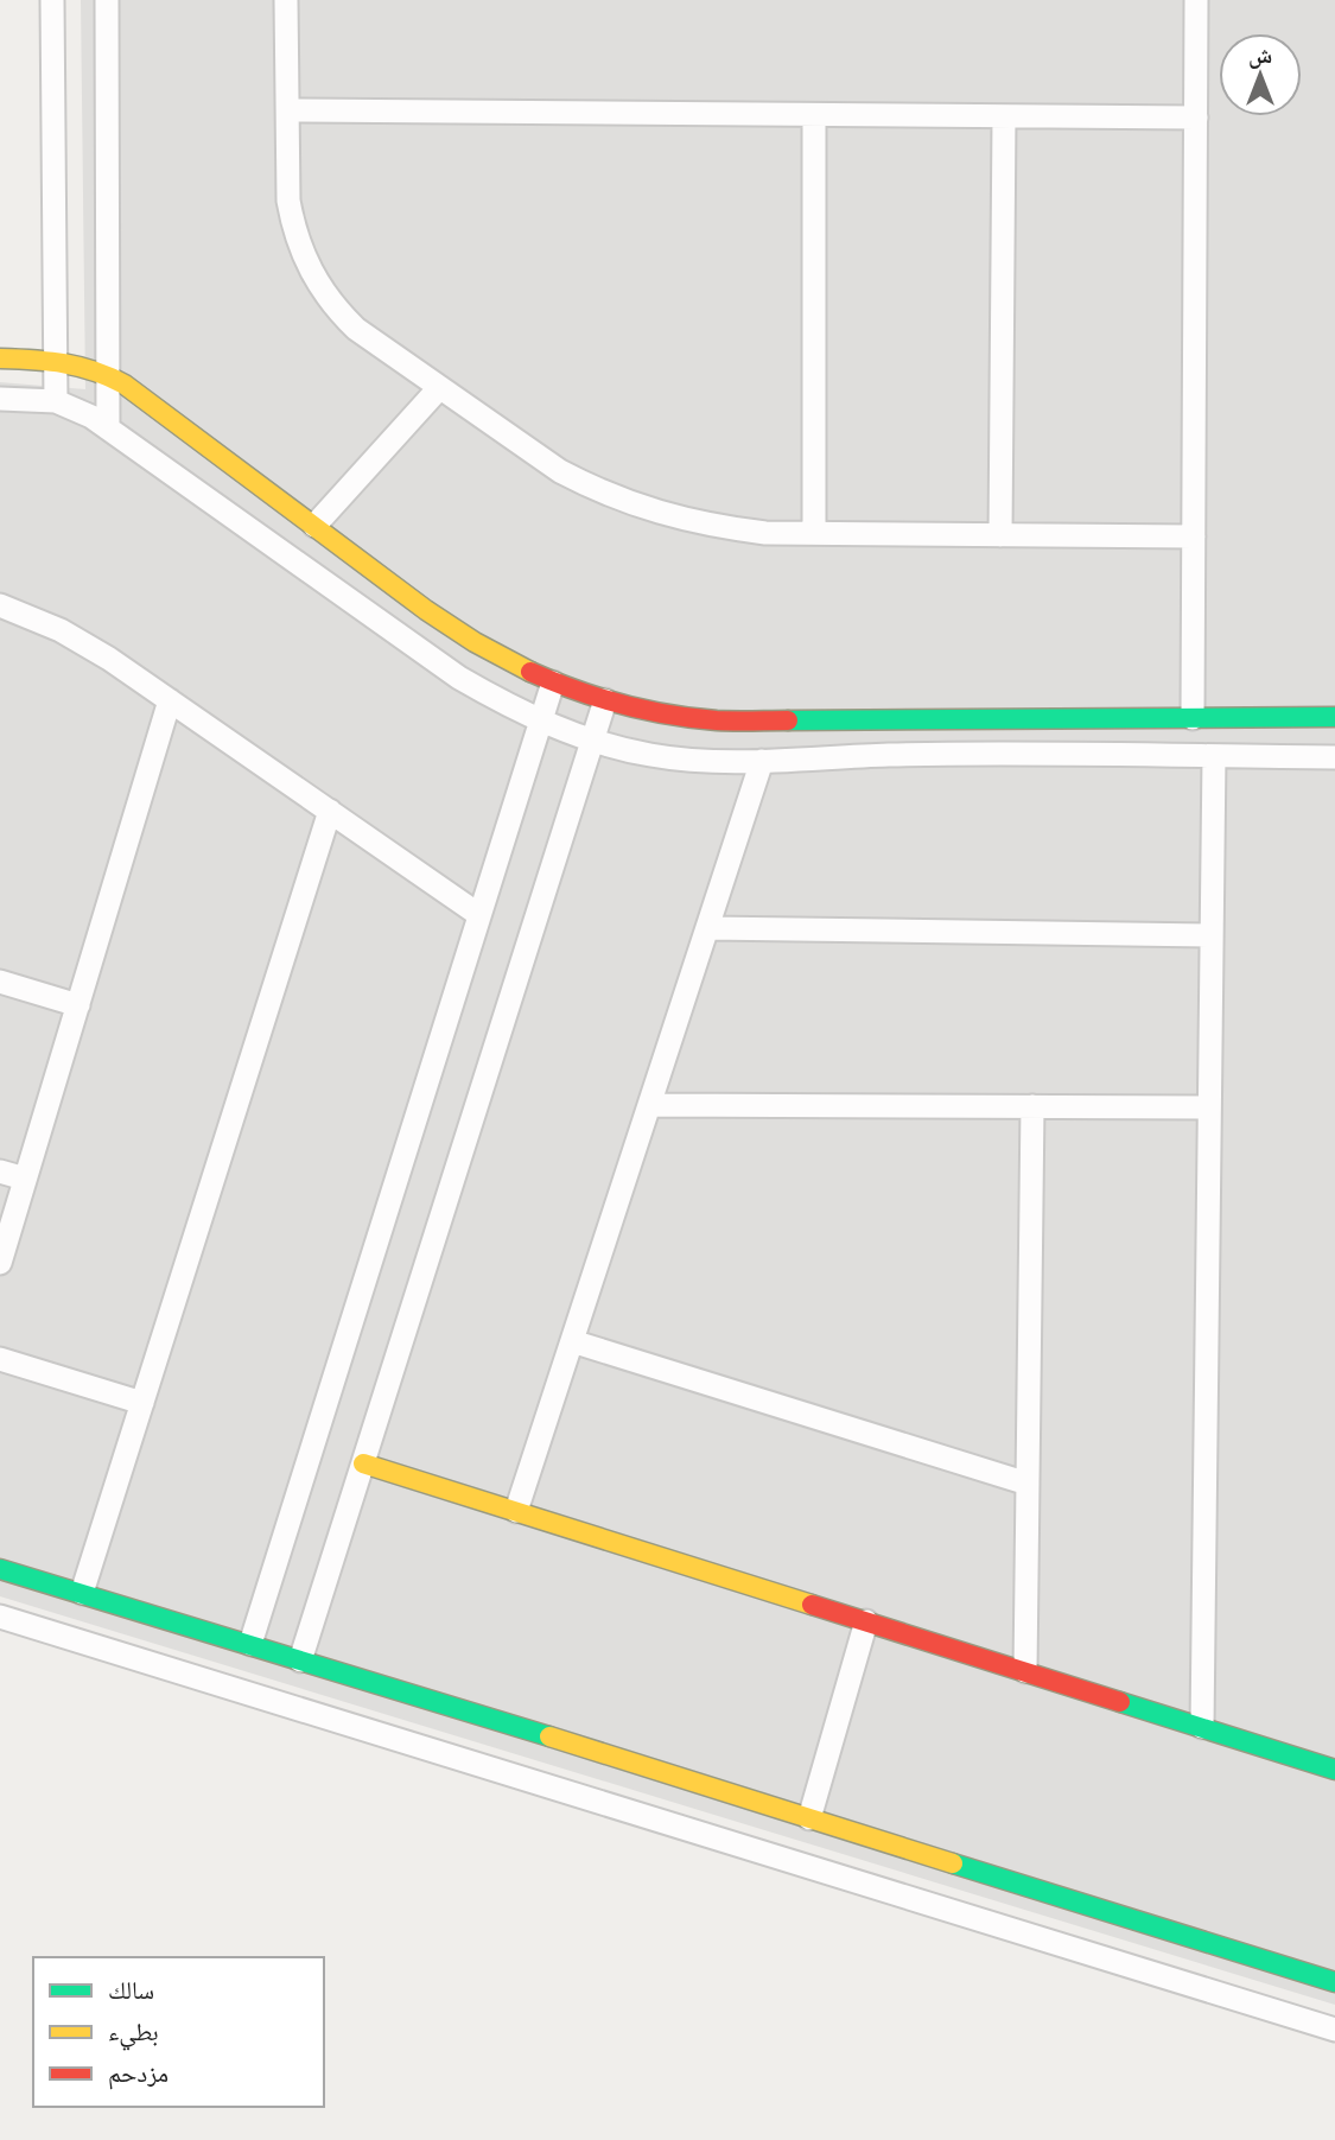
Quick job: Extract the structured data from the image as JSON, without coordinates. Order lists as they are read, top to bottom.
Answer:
{
  "legend": ["سالك", "بطيء", "مزدحم"],
  "north": "top"
}
